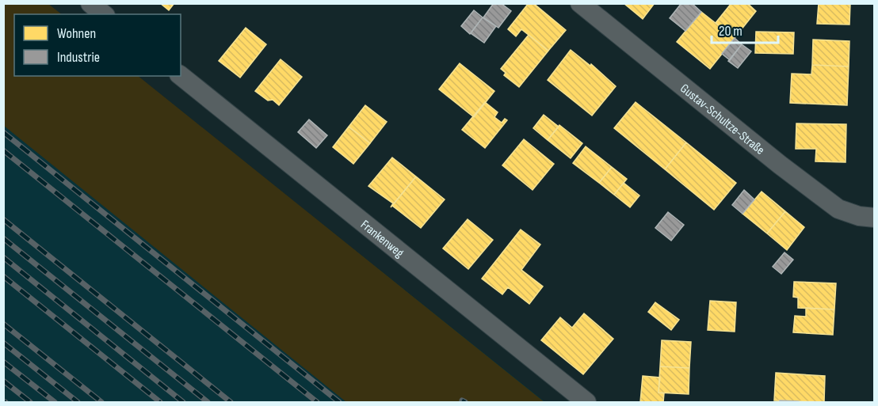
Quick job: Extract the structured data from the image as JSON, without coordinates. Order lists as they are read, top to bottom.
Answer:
{
  "streets": {
    "street": ["Gustav-Schultze-Straße", "Frankenweg"]
  },
  "legend": ["Wohnen", "Industrie"],
  "scale_bar": "20 m"
}
